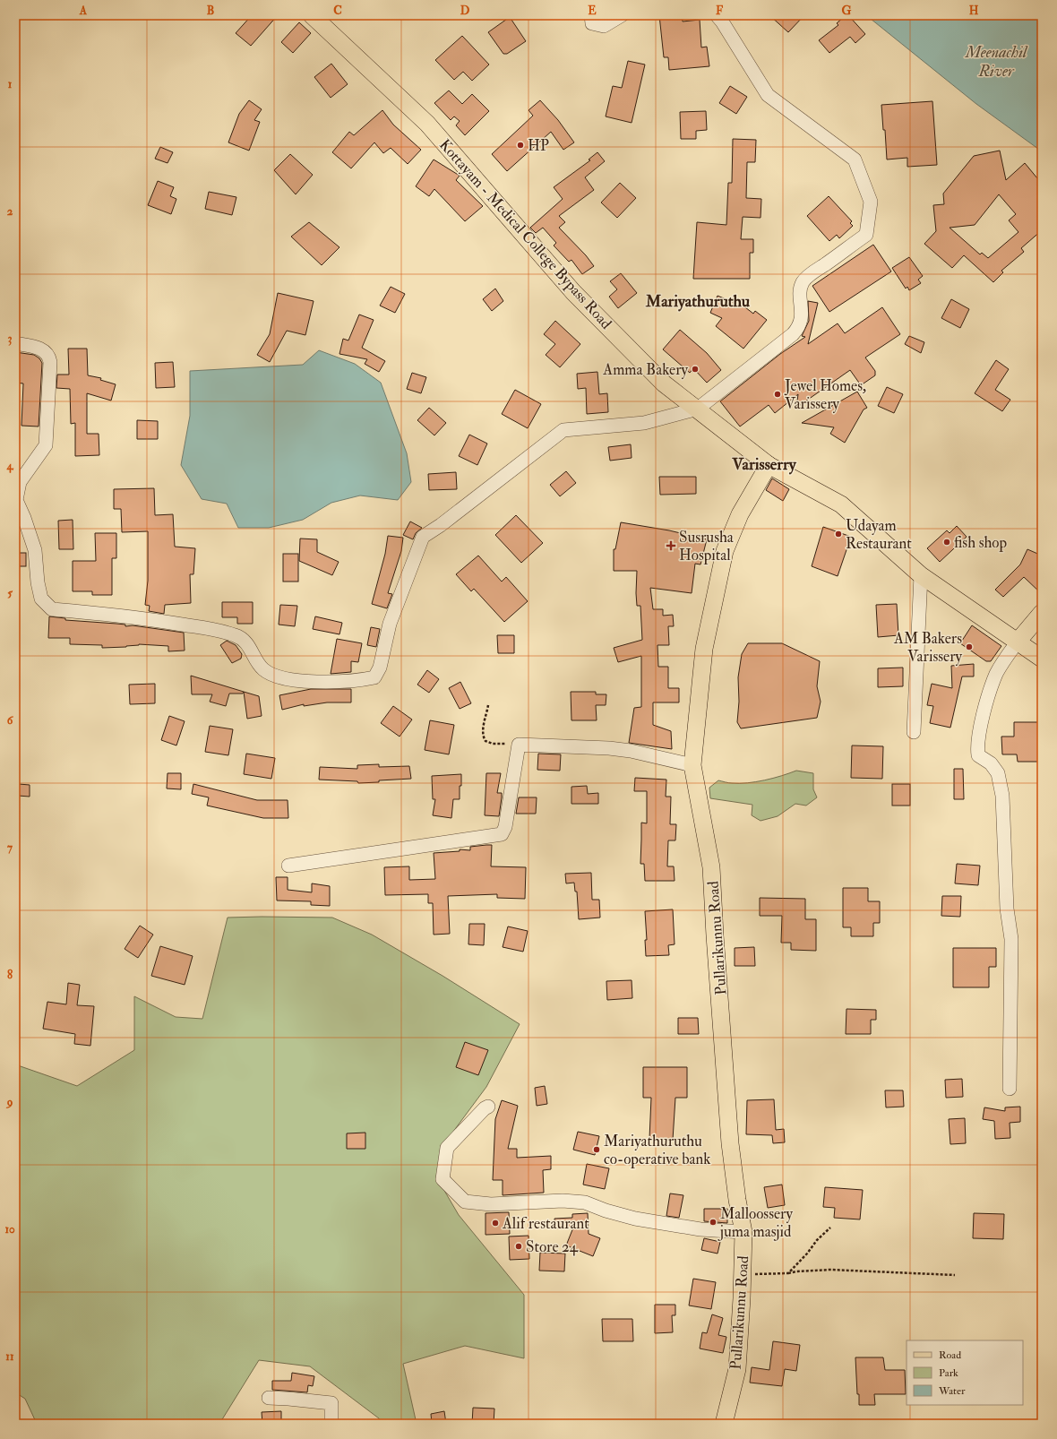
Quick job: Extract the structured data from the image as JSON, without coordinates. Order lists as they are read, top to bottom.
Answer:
{
  "streets": {
    "main road": ["Kottayam - Medical College Bypass Road", "Pullarikunnu Road"]
  },
  "crossings": [
    ["Kottayam - Medical College Bypass Road", "Pullarikunnu Road"]
  ],
  "districts": ["Mariyathuruthu", "Varisserry"],
  "water": ["Meenachil River"],
  "places": {
    "other": [
      "HP",
      "Amma Bakery",
      "Jewel Homes, Varissery",
      "Udayam Restaurant",
      "fish shop",
      "AM Bakers Varissery",
      "Mariyathuruthu co-operative bank",
      "Malloossery juma masjid",
      "Alif restaurant",
      "Store 24"
    ],
    "health": ["Susrusha Hospital"]
  },
  "legend": ["Road", "Park", "Water"],
  "grid": {
    "columns": [
      "A",
      "B",
      "C",
      "D",
      "E",
      "F",
      "G",
      "H"
    ],
    "rows": [
      "1",
      "2",
      "3",
      "4",
      "5",
      "6",
      "7",
      "8",
      "9",
      "10",
      "11"
    ]
  }
}
